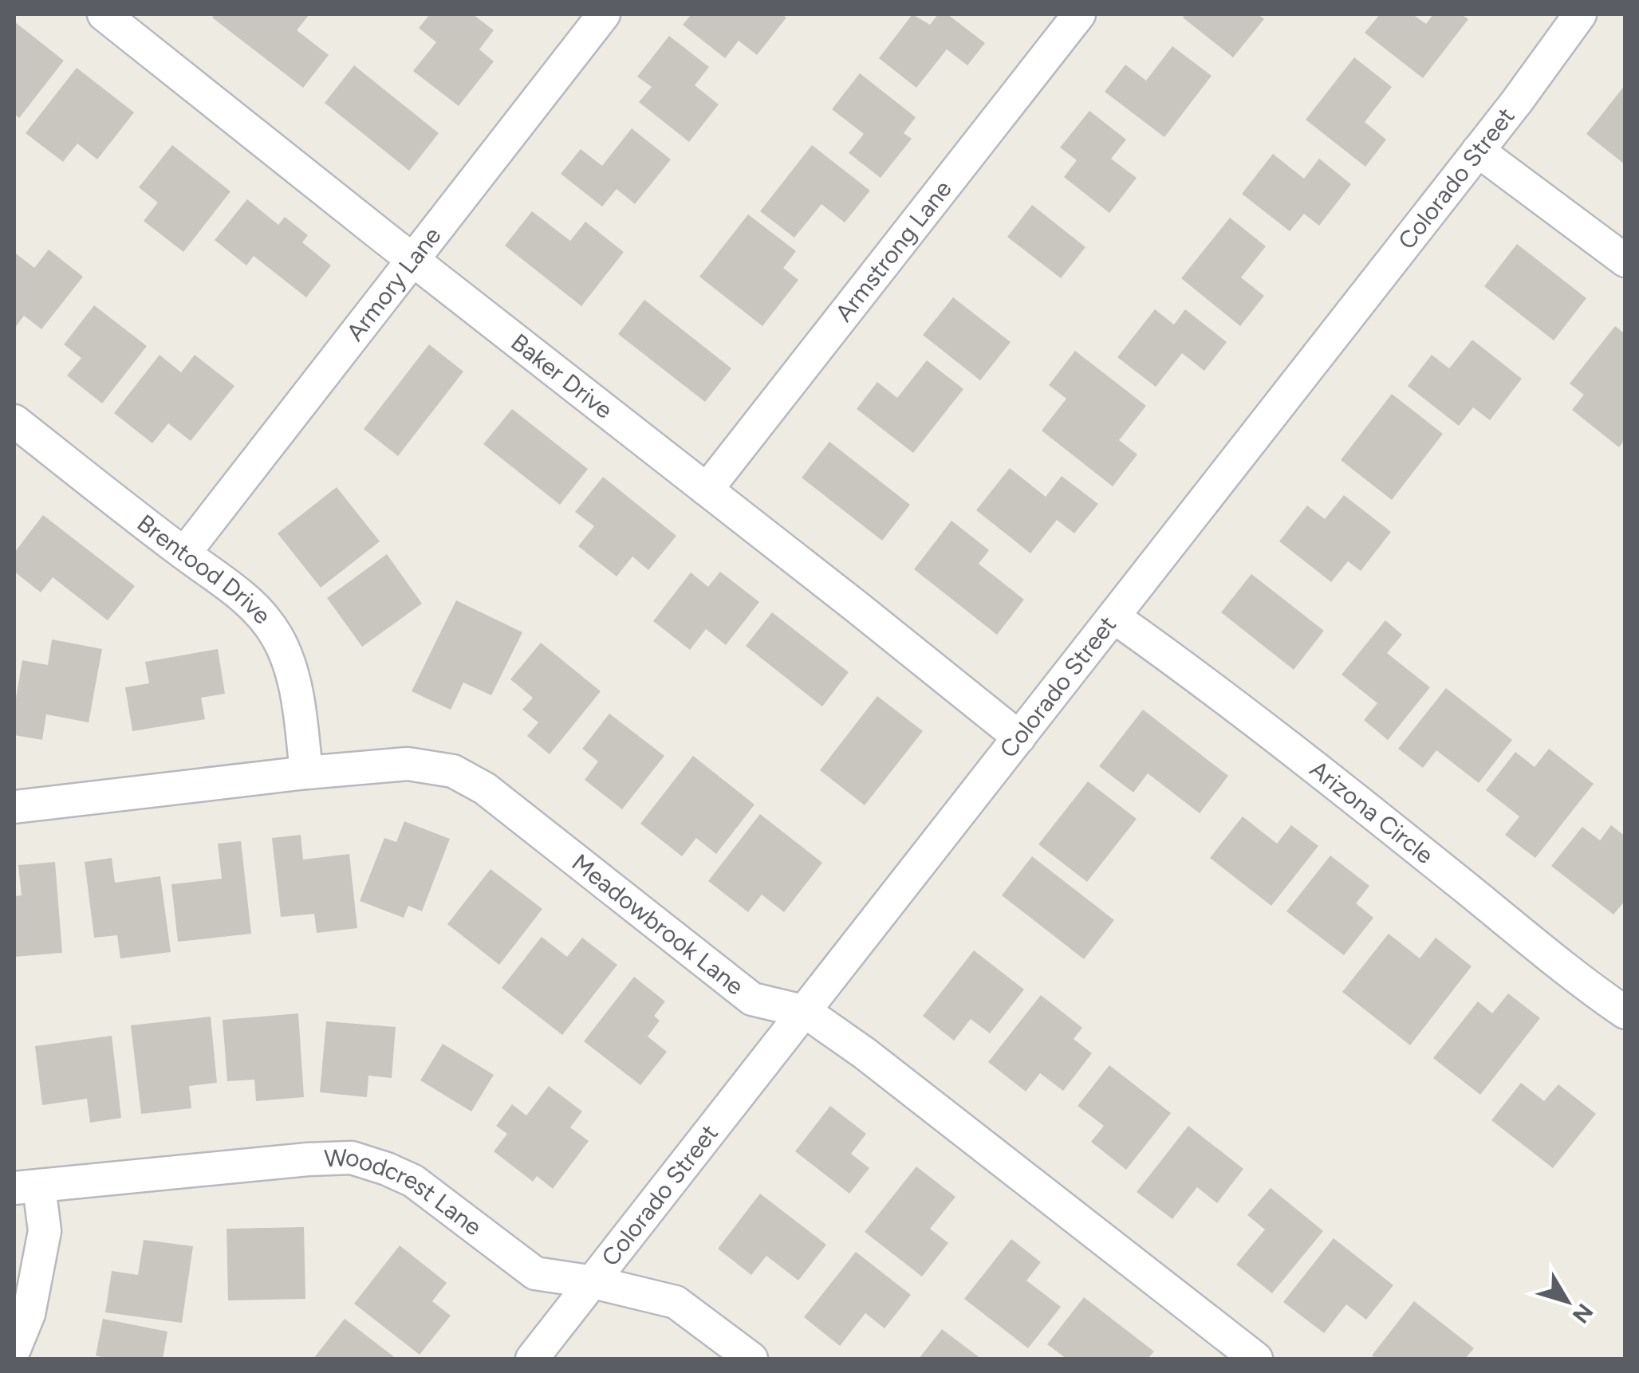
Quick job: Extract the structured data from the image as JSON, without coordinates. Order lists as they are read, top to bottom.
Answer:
{
  "streets": {
    "street": [
      "Colorado Street",
      "Armstrong Lane",
      "Armory Lane",
      "Baker Drive",
      "Brentood Drive",
      "Arizona Circle",
      "Meadowbrook Lane",
      "Woodcrest Lane"
    ]
  },
  "crossings": [
    ["Colorado Street", "Baker Drive"],
    ["Colorado Street", "Arizona Circle"],
    ["Colorado Street", "Meadowbrook Lane"],
    ["Colorado Street", "Woodcrest Lane"],
    ["Armstrong Lane", "Baker Drive"],
    ["Armory Lane", "Baker Drive"],
    ["Armory Lane", "Brentood Drive"],
    ["Brentood Drive", "Meadowbrook Lane"]
  ],
  "north": "bottom right"
}
